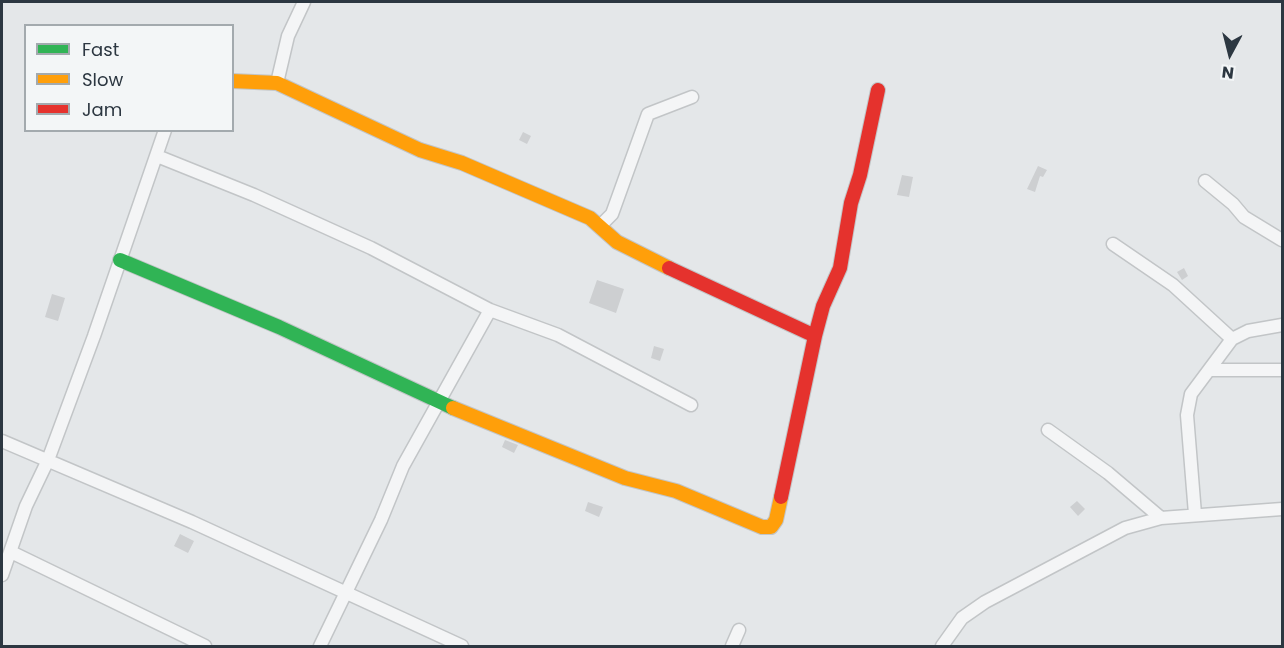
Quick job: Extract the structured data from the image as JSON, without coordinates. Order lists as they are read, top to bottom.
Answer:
{
  "legend": ["Fast", "Slow", "Jam"],
  "north": "bottom"
}
